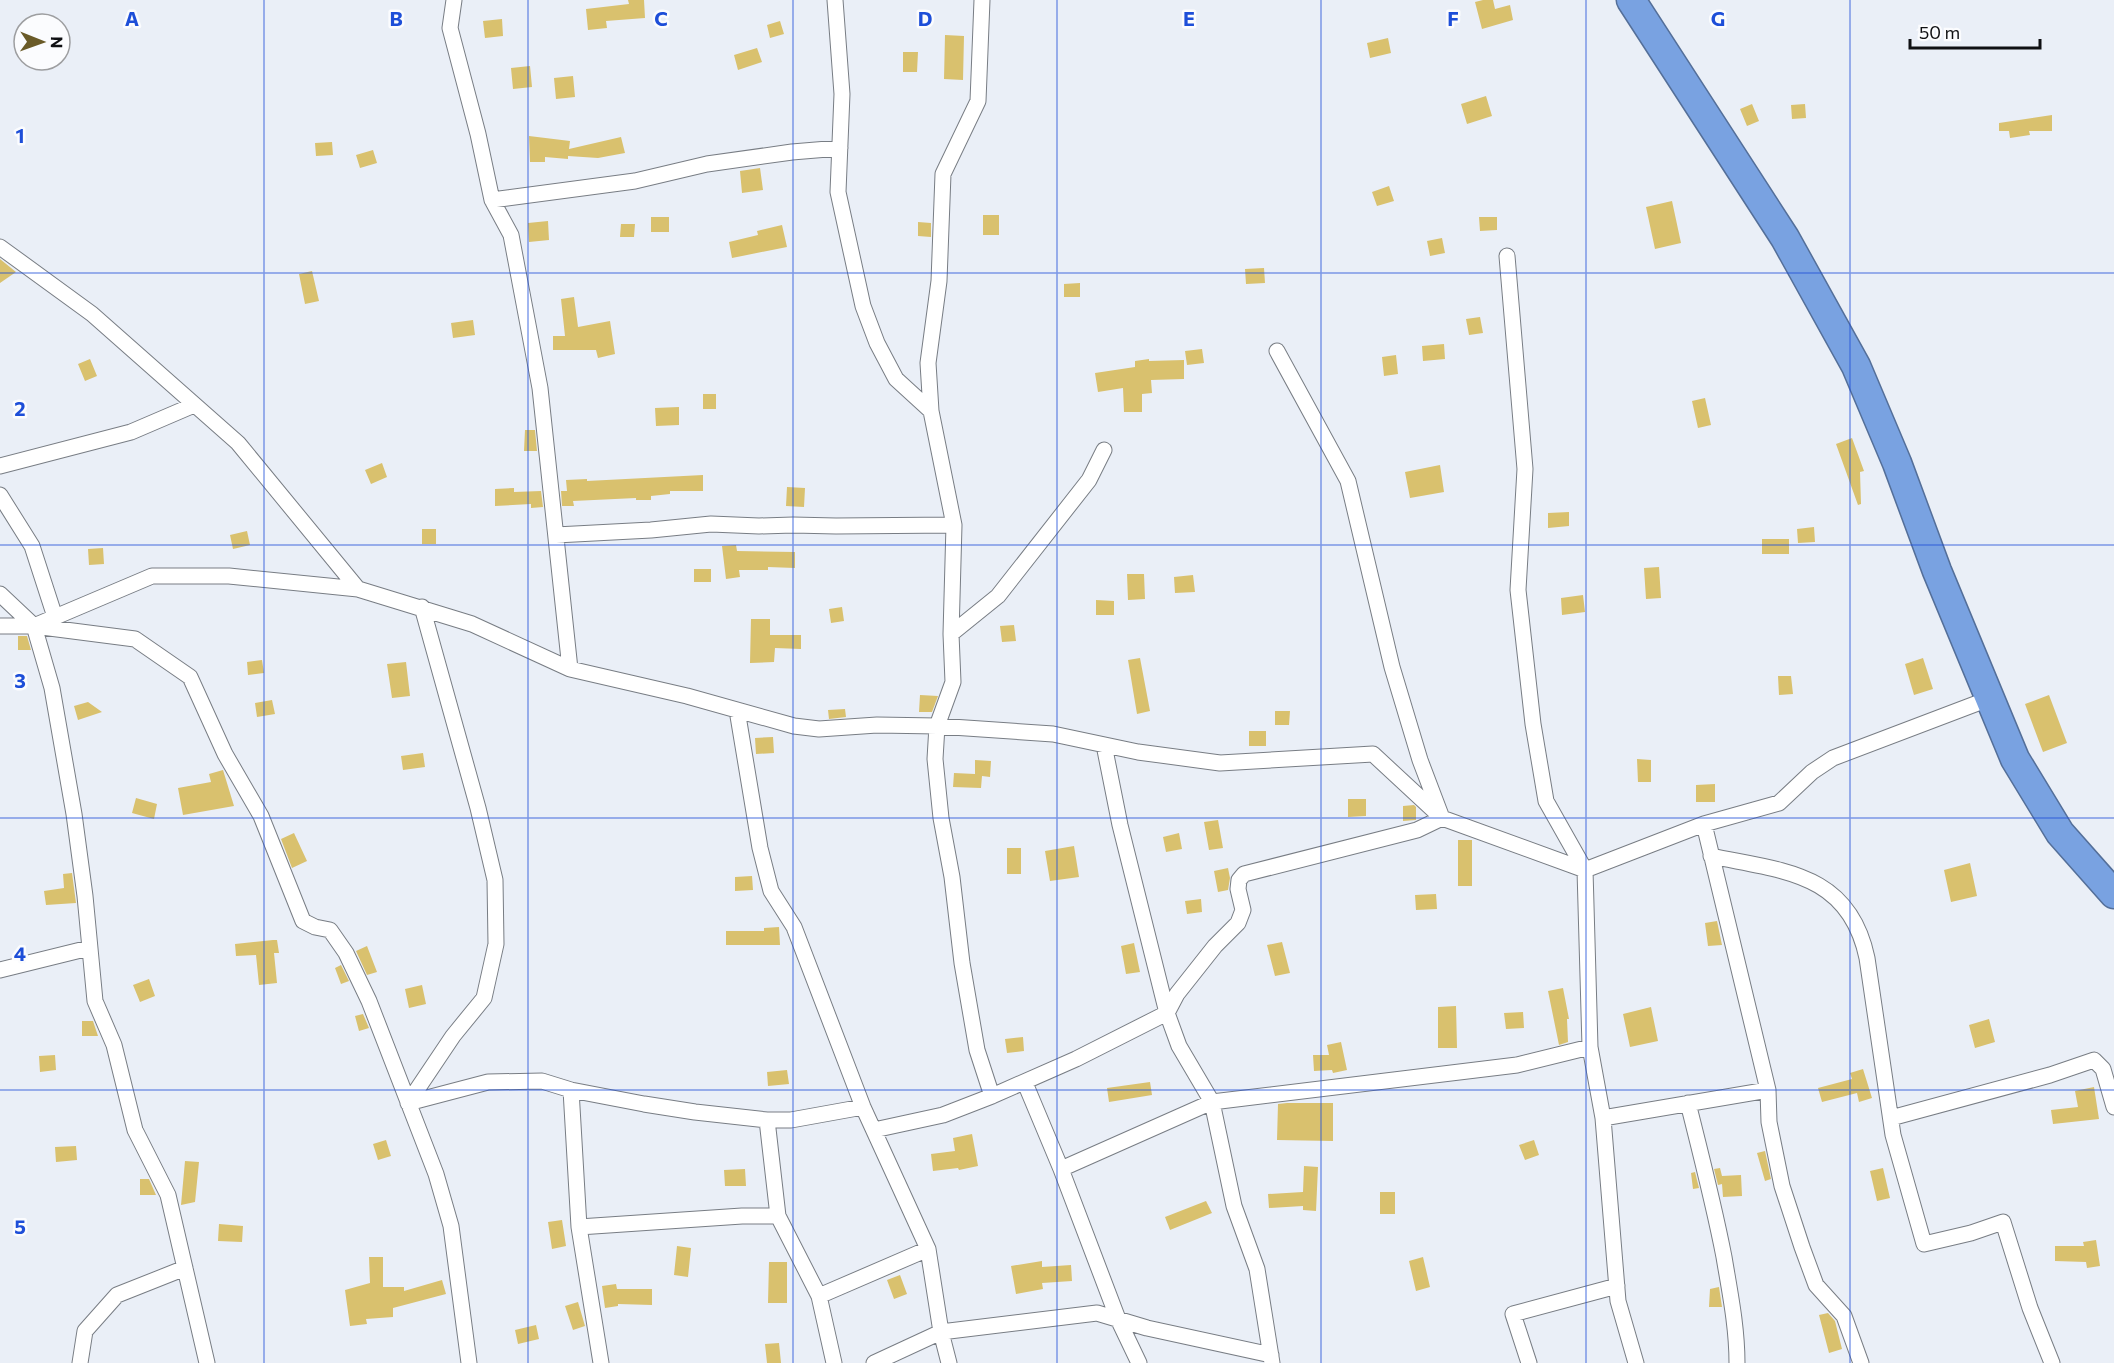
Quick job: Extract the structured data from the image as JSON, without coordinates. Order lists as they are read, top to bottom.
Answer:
{
  "scale_bar": "50 m",
  "north": "right",
  "grid": {
    "columns": [
      "A",
      "B",
      "C",
      "D",
      "E",
      "F",
      "G"
    ],
    "rows": [
      "1",
      "2",
      "3",
      "4",
      "5"
    ]
  }
}
